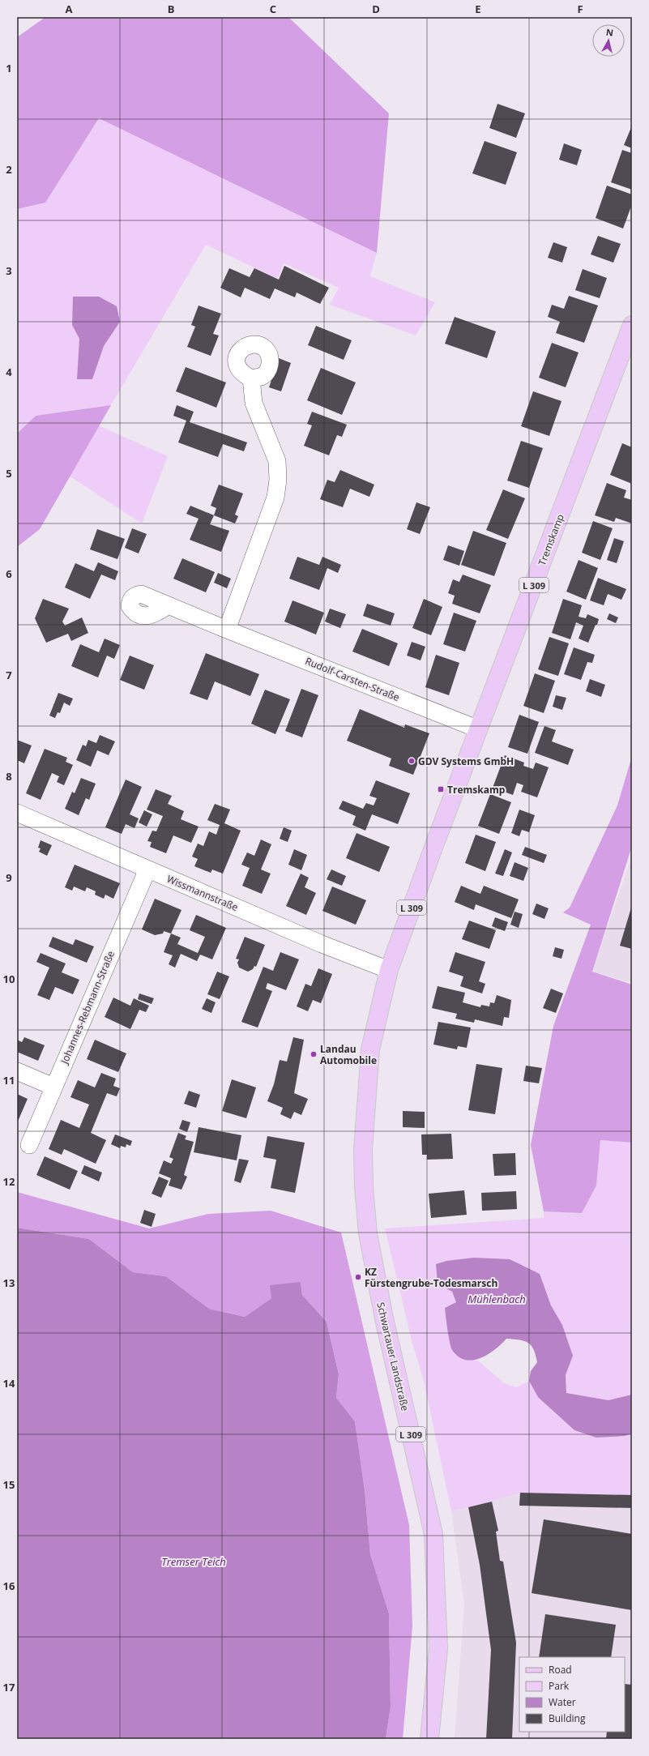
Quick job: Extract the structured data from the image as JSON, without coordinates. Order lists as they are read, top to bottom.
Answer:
{
  "streets": {
    "main road": ["Tremskamp", "L 309", "Schwartauer Landstraße"],
    "street": ["Rudolf-Carsten-Straße", "Wissmannstraße", "Johannes-Rebmann-Straße"]
  },
  "crossings": [
    ["Tremskamp", "Rudolf-Carsten-Straße"],
    ["Tremskamp", "Schwartauer Landstraße"],
    ["Wissmannstraße", "Johannes-Rebmann-Straße"],
    ["Wissmannstraße", "Schwartauer Landstraße"]
  ],
  "water": ["Mühlenbach", "Tremser Teich"],
  "places": {
    "other": ["GDV Systems GmbH", "Landau Automobile", "KZ Fürstengrube-Todesmarsch"],
    "transit": ["Tremskamp"]
  },
  "legend": [
    "Road",
    "Park",
    "Water",
    "Building"
  ],
  "north": "top",
  "grid": {
    "columns": [
      "A",
      "B",
      "C",
      "D",
      "E",
      "F"
    ],
    "rows": [
      "1",
      "2",
      "3",
      "4",
      "5",
      "6",
      "7",
      "8",
      "9",
      "10",
      "11",
      "12",
      "13",
      "14",
      "15",
      "16",
      "17"
    ]
  }
}
